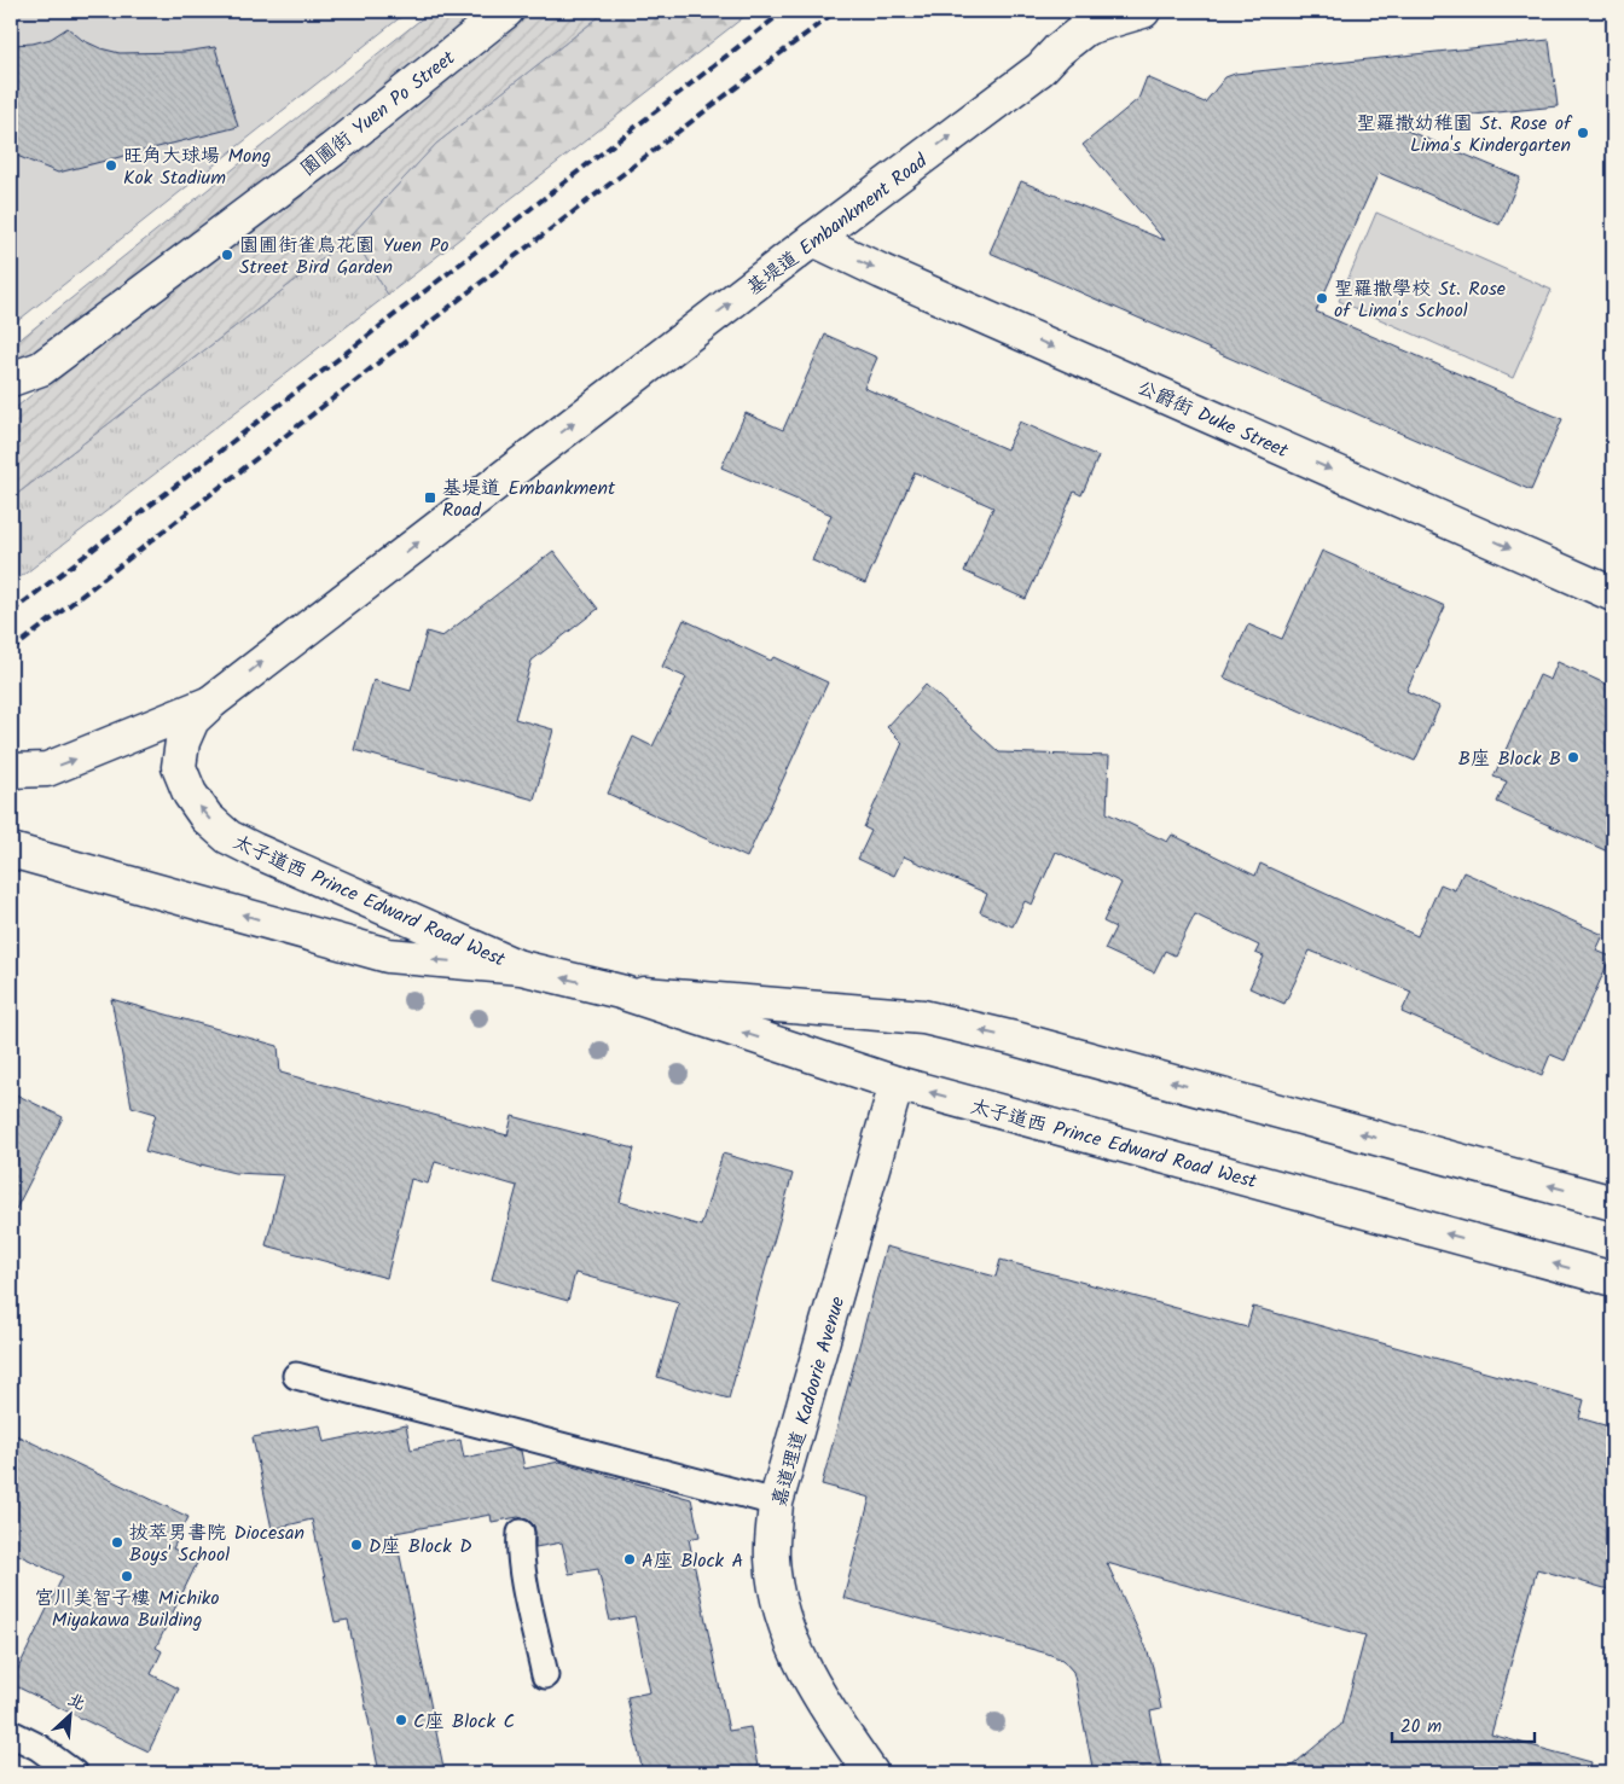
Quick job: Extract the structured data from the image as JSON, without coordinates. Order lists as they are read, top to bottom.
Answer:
{
  "streets": {
    "street": [
      "園圃街 Yuen Po Street",
      "基堤道 Embankment Road",
      "公爵街 Duke Street",
      "太子道西 Prince Edward Road West",
      "嘉道理道 Kadoorie Avenue"
    ]
  },
  "crossings": [
    ["基堤道 Embankment Road", "公爵街 Duke Street"],
    ["基堤道 Embankment Road", "太子道西 Prince Edward Road West"],
    ["太子道西 Prince Edward Road West", "嘉道理道 Kadoorie Avenue"]
  ],
  "one_way": ["基堤道 Embankment Road", "公爵街 Duke Street", "太子道西 Prince Edward Road West"],
  "places": {
    "other": [
      "聖羅撒幼稚園 St. Rose of Lima's Kindergarten",
      "旺角大球場 Mong Kok Stadium",
      "園圃街雀鳥花園 Yuen Po Street Bird Garden",
      "聖羅撒學校 St. Rose of Lima's School",
      "B座 Block B",
      "拔萃男書院 Diocesan Boys' School",
      "D座 Block D",
      "A座 Block A",
      "宮川美智子樓 Michiko Miyakawa Building",
      "C座 Block C"
    ],
    "transit": ["基堤道 Embankment Road"]
  },
  "scale_bar": "20 m",
  "north": "top right"
}
